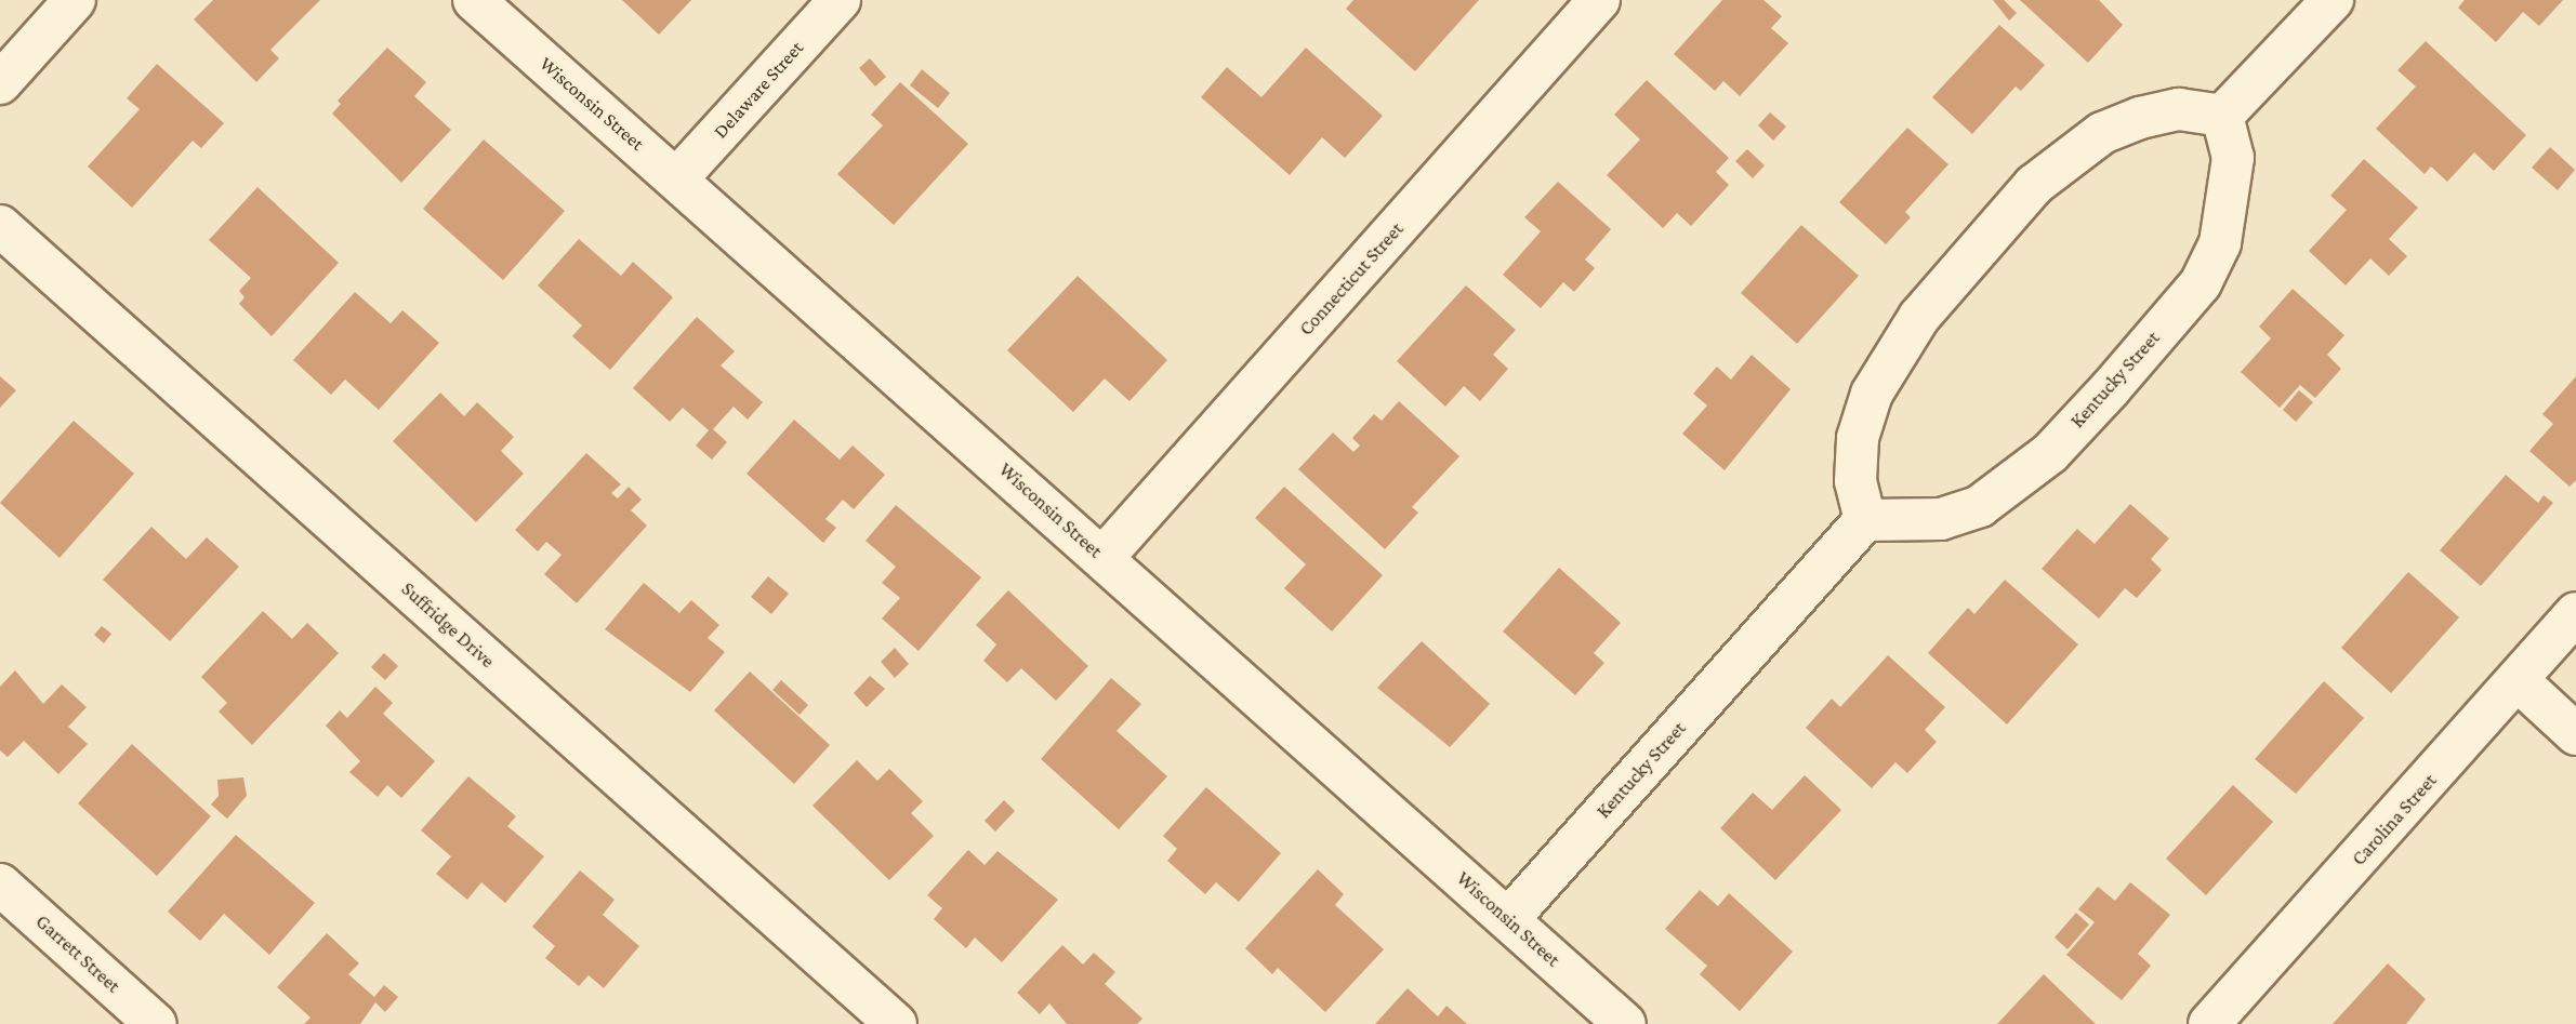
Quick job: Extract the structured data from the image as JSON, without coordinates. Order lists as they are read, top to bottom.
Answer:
{
  "streets": {
    "street": [
      "Delaware Street",
      "Wisconsin Street",
      "Connecticut Street",
      "Kentucky Street",
      "Suffridge Drive",
      "Carolina Street",
      "Garrett Street"
    ]
  },
  "crossings": [
    ["Delaware Street", "Wisconsin Street"],
    ["Wisconsin Street", "Connecticut Street"],
    ["Wisconsin Street", "Kentucky Street"]
  ]
}
